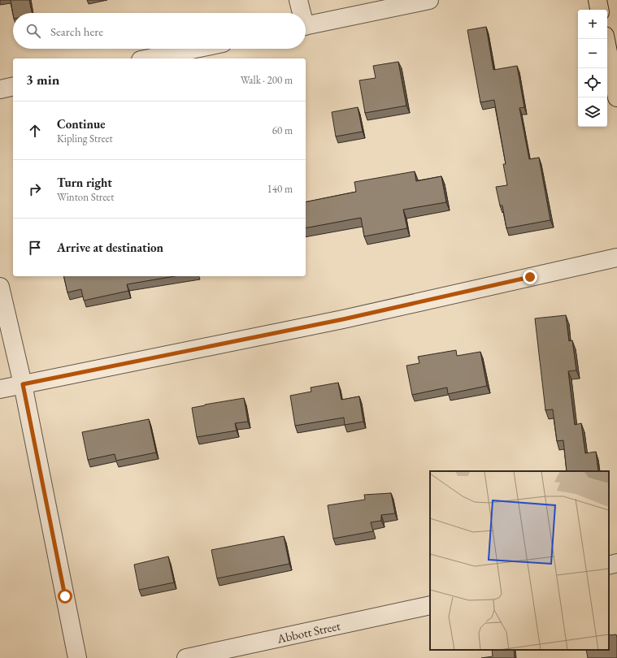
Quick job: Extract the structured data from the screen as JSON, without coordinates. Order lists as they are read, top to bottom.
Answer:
{
  "streets": {
    "street": ["Abbott Street"]
  },
  "page": {
    "map_buttons": ["+", "−"],
    "search": "Search here",
    "heading": ["3 min", "Walk · 200 m"],
    "list": [
      ["Continue", "Kipling Street", "60 m"],
      ["Turn right", "Winton Street", "140 m"],
      "Arrive at destination"
    ]
  }
}
